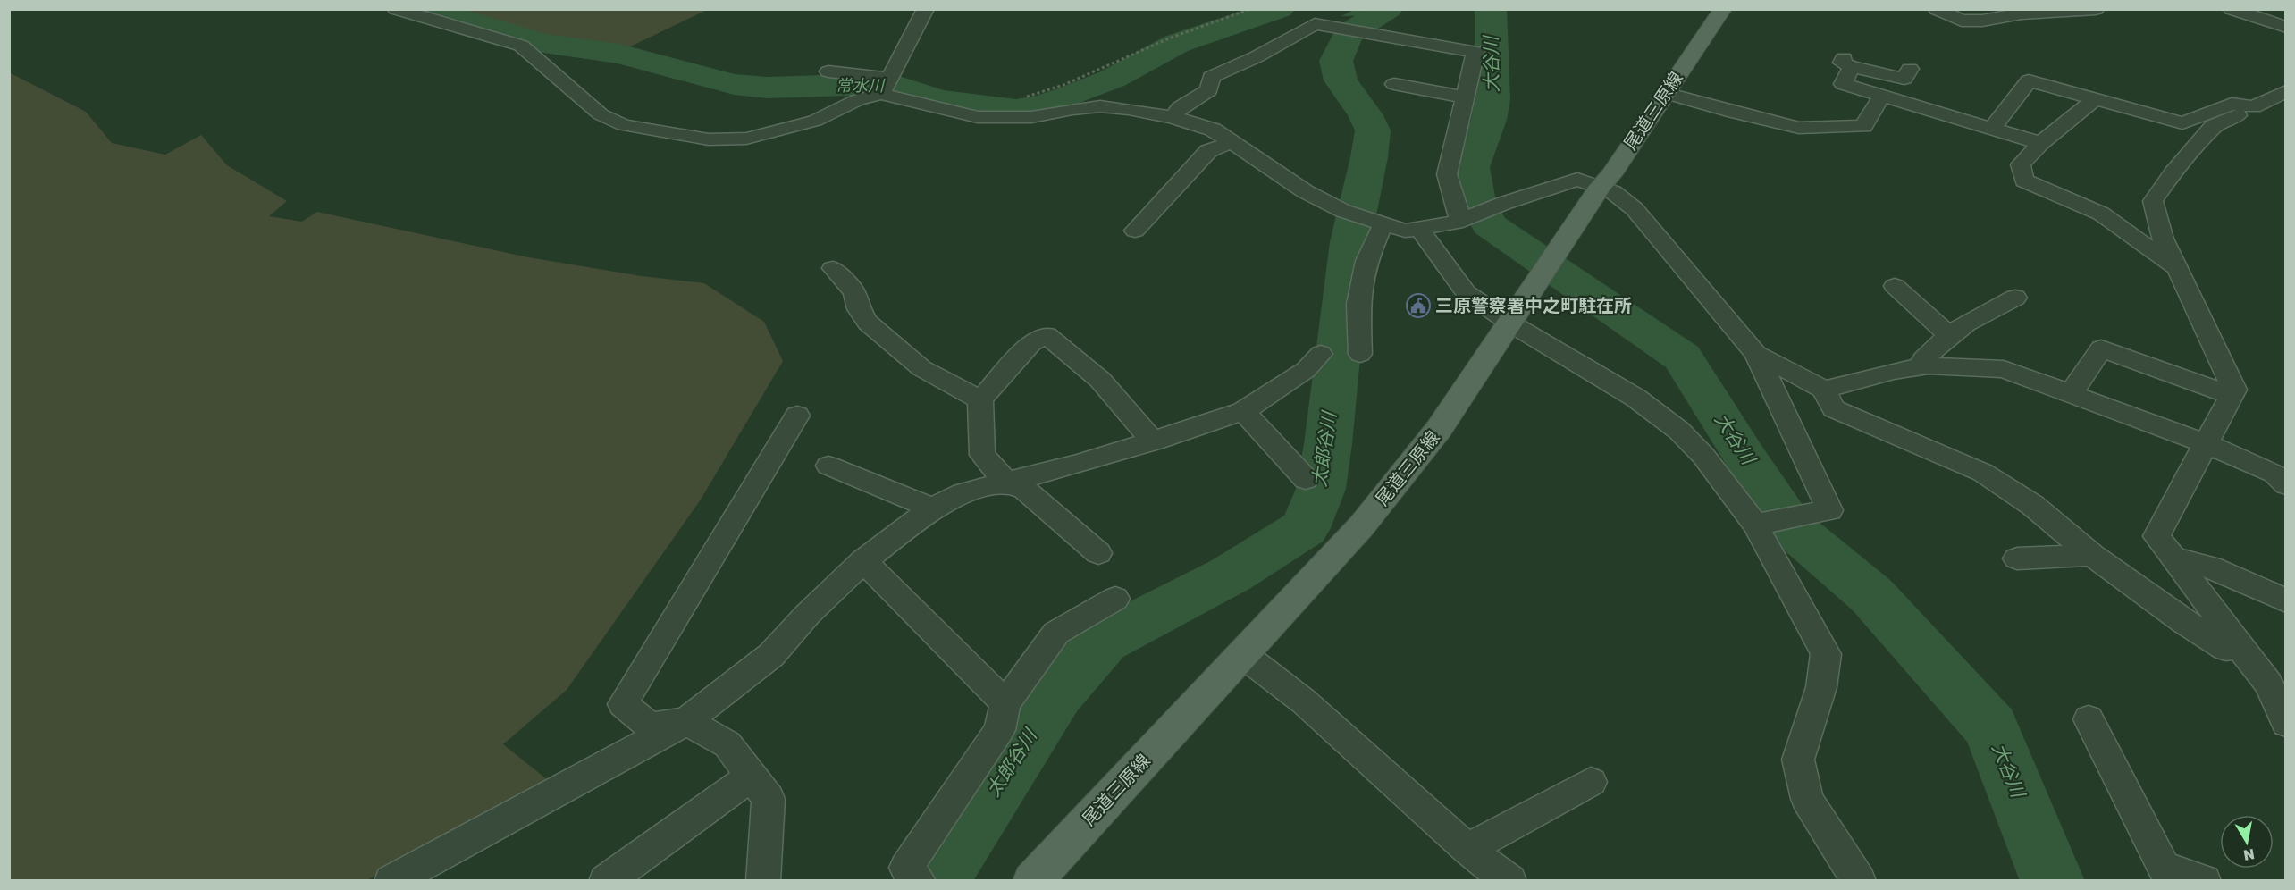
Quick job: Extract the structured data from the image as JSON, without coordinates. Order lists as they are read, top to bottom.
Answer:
{
  "streets": {
    "main road": ["尾道三原線"]
  },
  "water": ["大谷川", "常水川", "太郎谷川"],
  "places": {
    "public building": ["三原警察署中之町駐在所"]
  },
  "north": "bottom"
}
